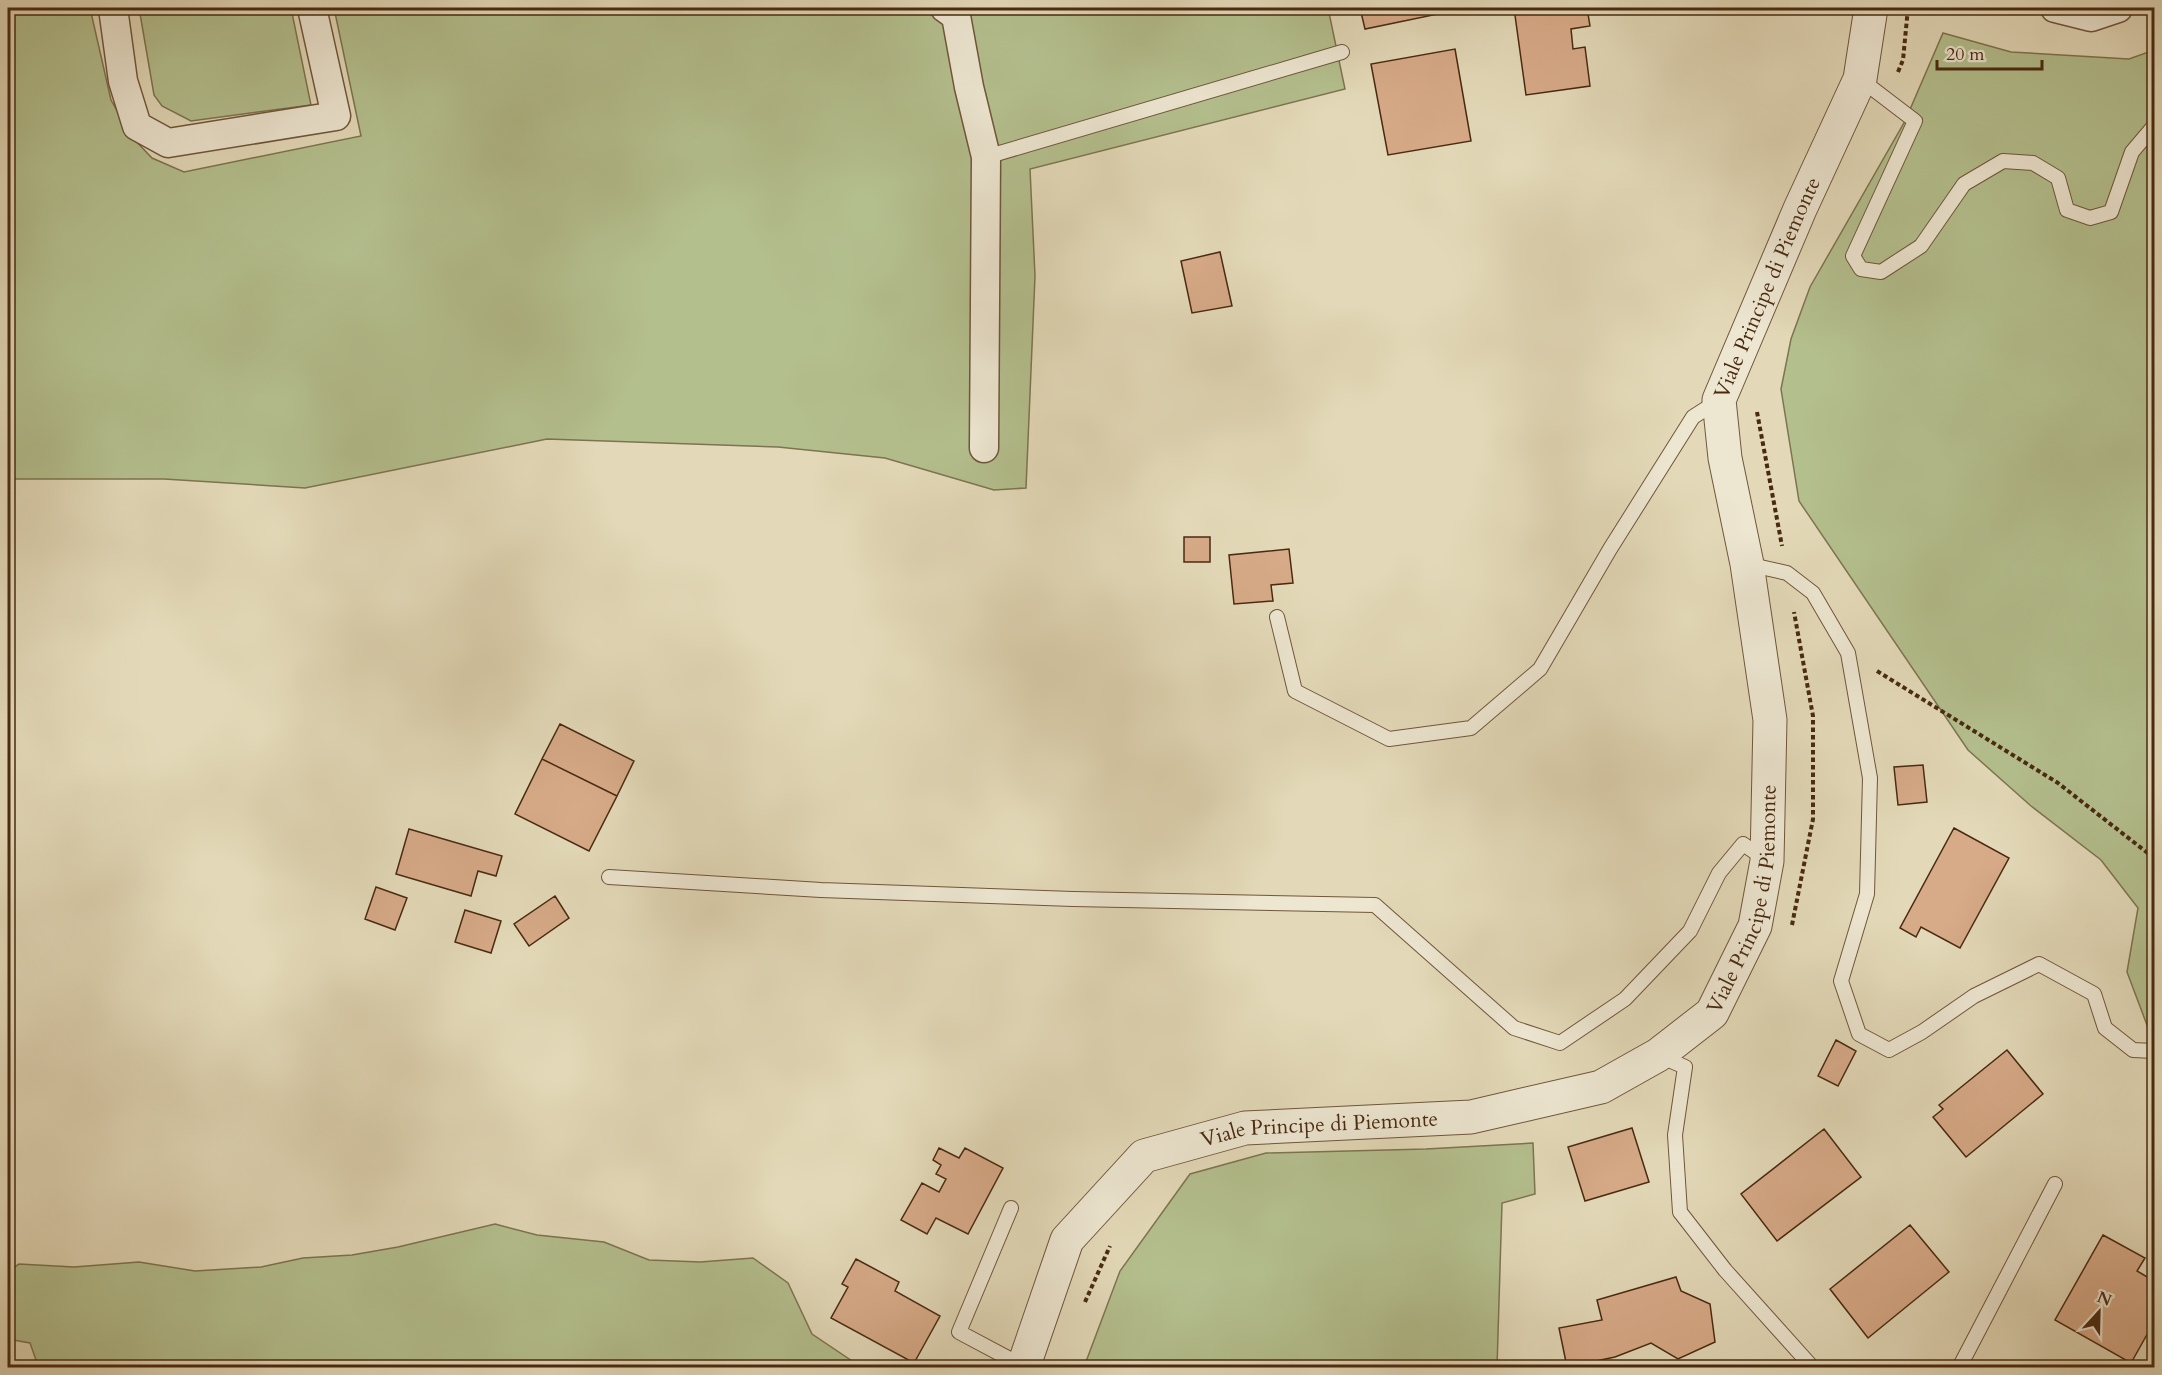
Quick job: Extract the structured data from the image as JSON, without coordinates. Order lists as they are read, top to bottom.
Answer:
{
  "streets": {
    "street": ["Viale Principe di Piemonte"]
  },
  "scale_bar": "20 m",
  "north": "top"
}
